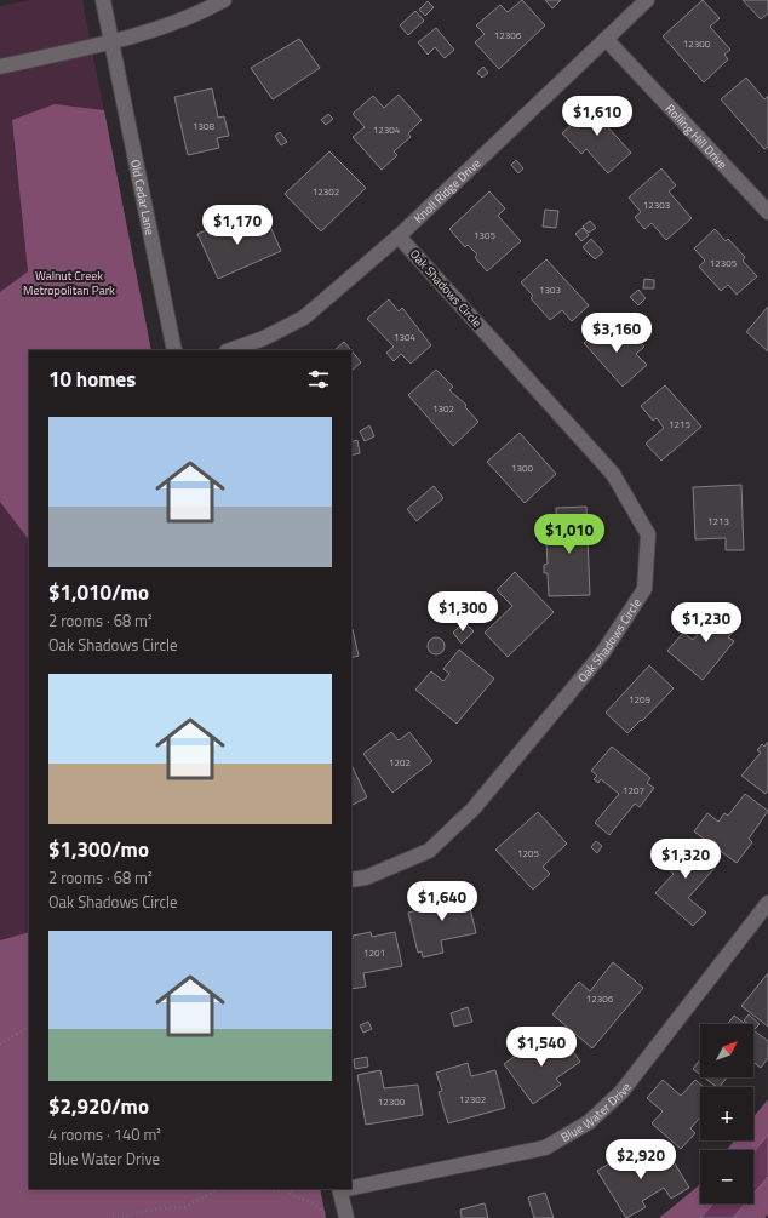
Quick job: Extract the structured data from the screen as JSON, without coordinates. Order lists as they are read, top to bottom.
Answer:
{
  "streets": {
    "street": [
      "Rolling Hill Drive",
      "Knoll Ridge Drive",
      "Old Cedar Lane",
      "Oak Shadows Circle",
      "Blue Water Drive"
    ]
  },
  "crossings": [
    ["Rolling Hill Drive", "Knoll Ridge Drive"],
    ["Knoll Ridge Drive", "Oak Shadows Circle"]
  ],
  "parks": ["Walnut Creek Metropolitan Park"],
  "house_numbers": [
    "12306",
    "12300",
    "1308",
    "12304",
    "12302",
    "12303",
    "1305",
    "12305",
    "1303",
    "1304",
    "1302",
    "1215",
    "1300",
    "1213",
    "1209",
    "1202",
    "1207",
    "1205",
    "1201",
    "12306",
    "12302",
    "12300"
  ],
  "north": "top right",
  "page": {
    "price": [
      "$1,610",
      "$1,170",
      "$3,160",
      "$1,010",
      "$1,300",
      "$1,230",
      "$1,320",
      "$1,640",
      "$1,540",
      "$2,920"
    ],
    "heading": "10 homes",
    "list": [
      {
        "name": "$1,010/mo",
        "note": "2 rooms · 68 m² · Oak Shadows Circle"
      },
      {
        "name": "$1,300/mo",
        "note": "2 rooms · 68 m² · Oak Shadows Circle"
      },
      {
        "name": "$2,920/mo",
        "note": "4 rooms · 140 m² · Blue Water Drive"
      }
    ],
    "map_buttons": ["+", "−"]
  }
}
